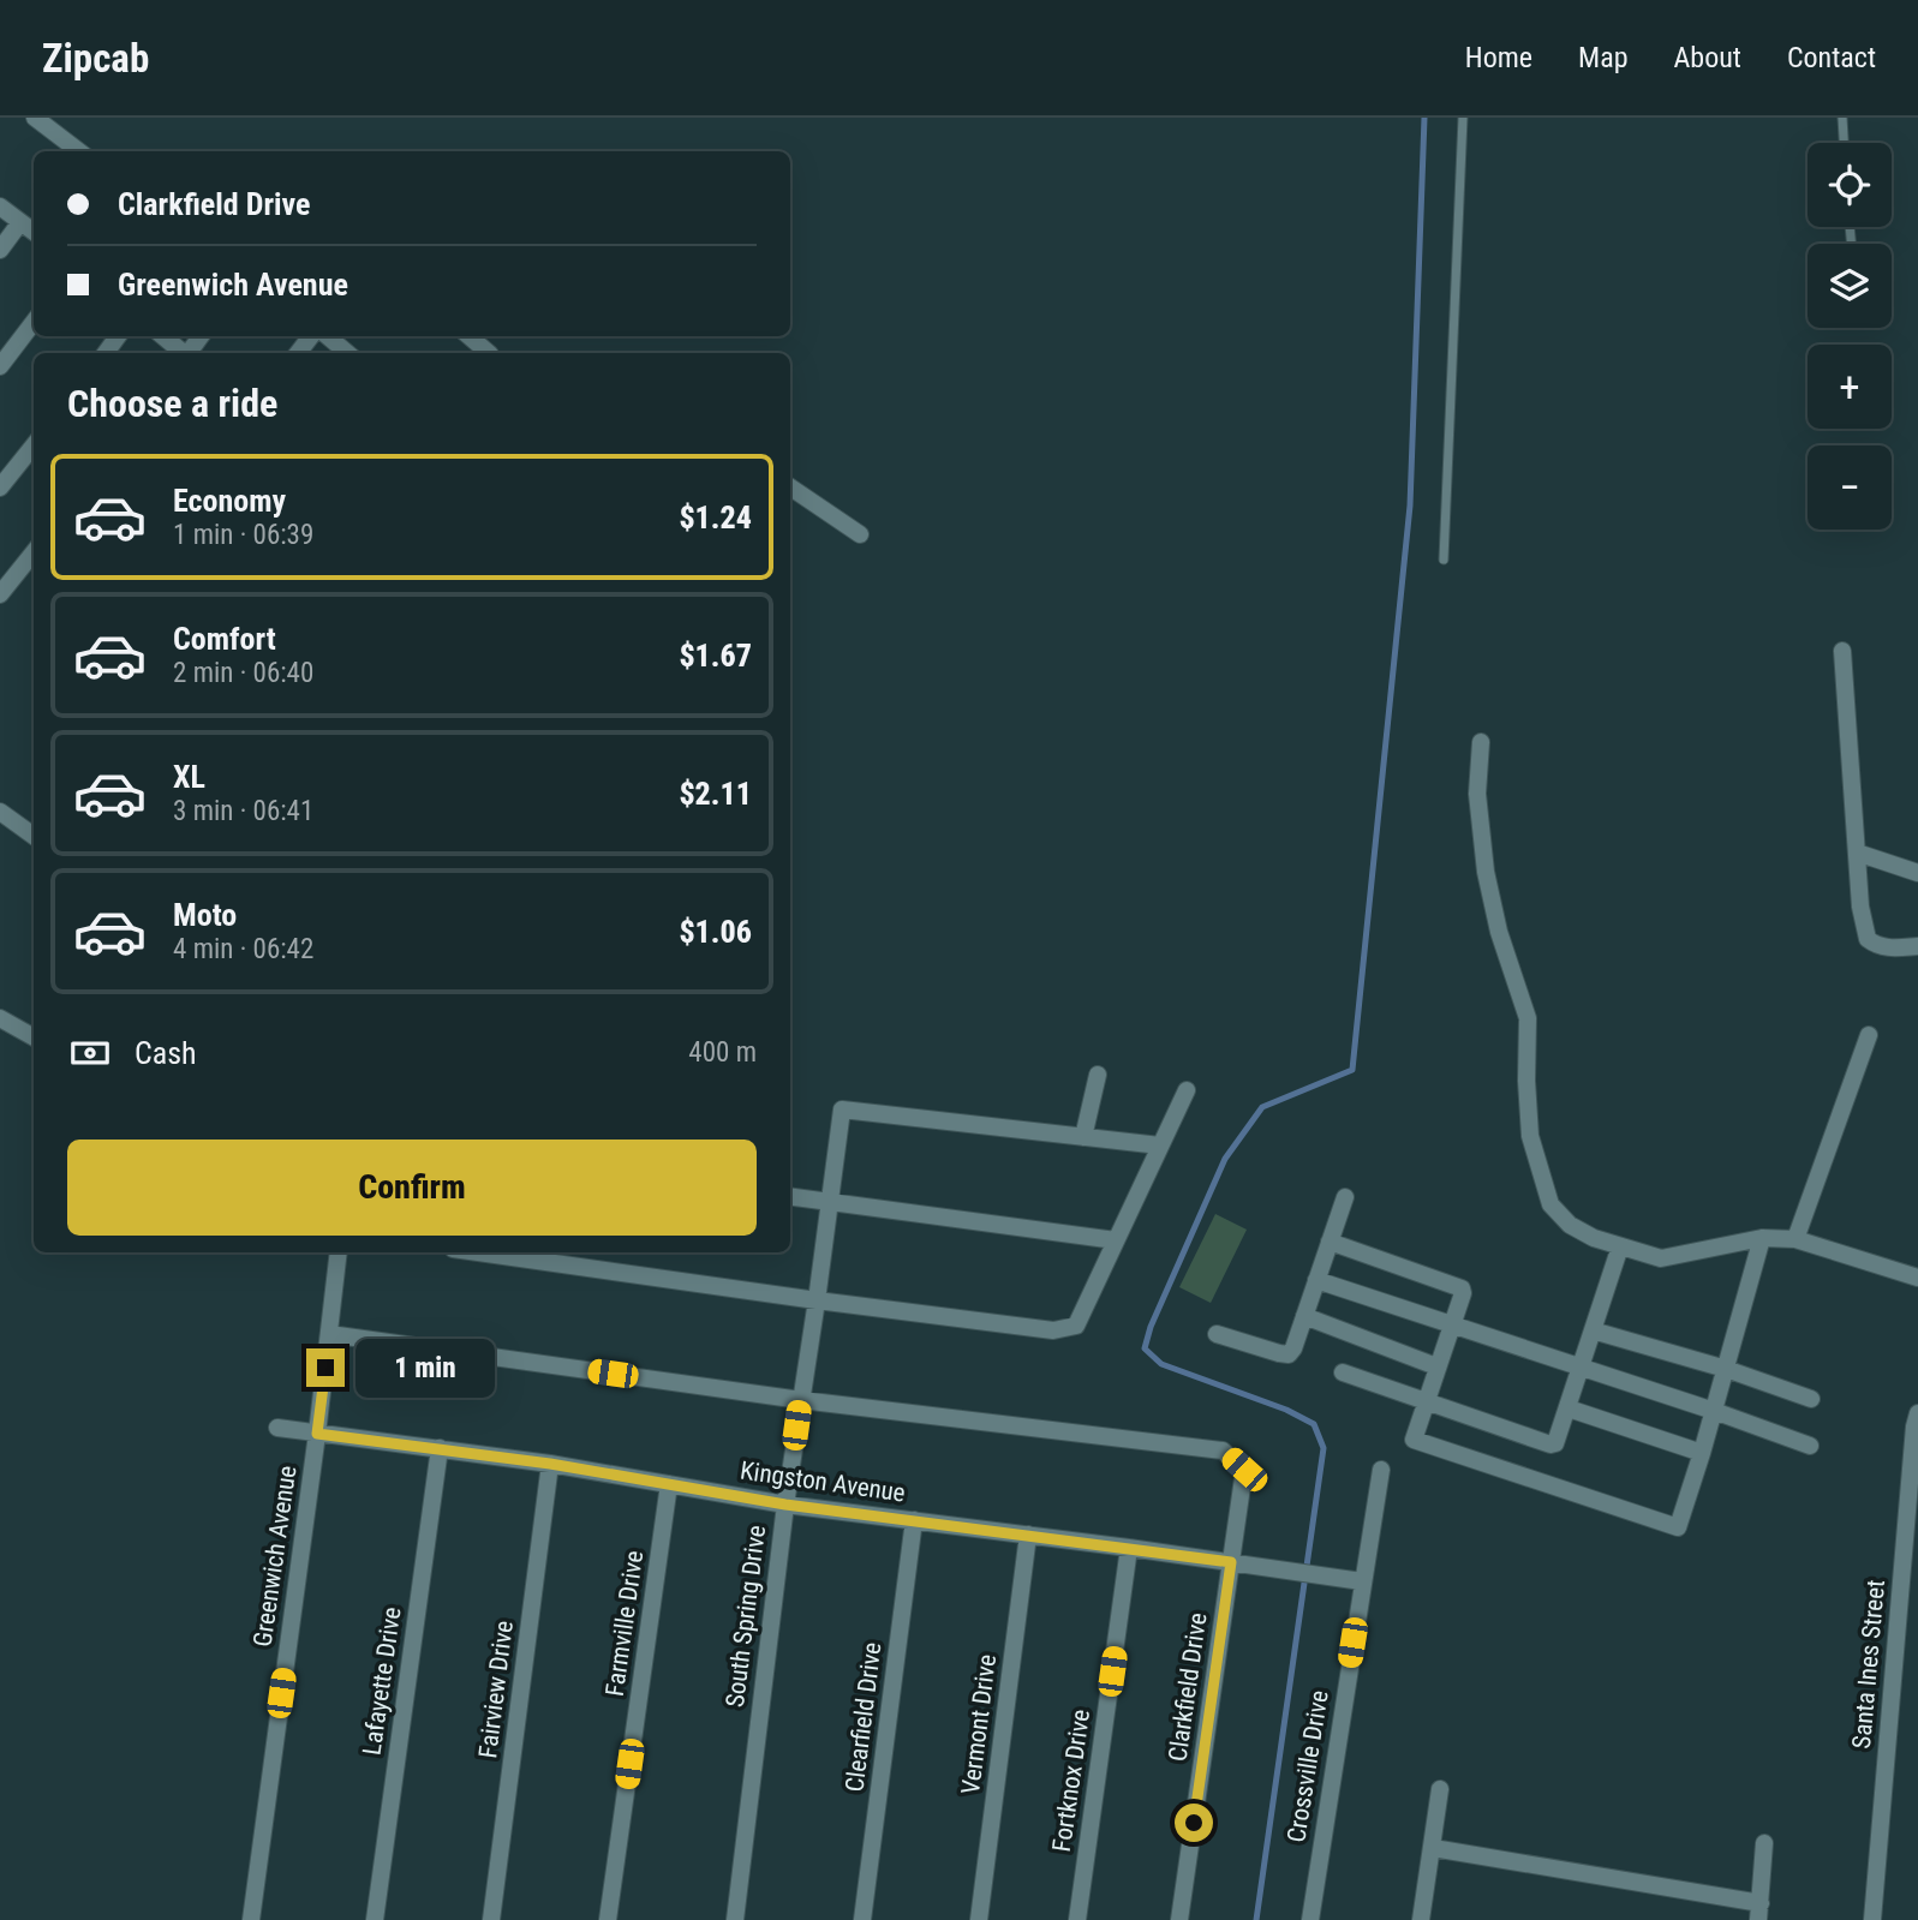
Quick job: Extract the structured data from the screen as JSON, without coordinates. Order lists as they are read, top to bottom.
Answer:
{
  "streets": {
    "street": [
      "Kingston Avenue",
      "Greenwich Avenue",
      "South Spring Drive",
      "Farmville Drive",
      "Santa Ines Street",
      "Lafayette Drive",
      "Clarkfield Drive",
      "Fairview Drive",
      "Clearfield Drive",
      "Vermont Drive",
      "Crossville Drive",
      "Fortknox Drive"
    ]
  },
  "crossings": [
    ["Kingston Avenue", "Greenwich Avenue"],
    ["Kingston Avenue", "South Spring Drive"],
    ["Kingston Avenue", "Farmville Drive"],
    ["Kingston Avenue", "Lafayette Drive"],
    ["Kingston Avenue", "Clarkfield Drive"],
    ["Kingston Avenue", "Fairview Drive"],
    ["Kingston Avenue", "Clearfield Drive"],
    ["Kingston Avenue", "Vermont Drive"],
    ["Kingston Avenue", "Crossville Drive"],
    ["Kingston Avenue", "Fortknox Drive"],
    ["South Spring Drive", "Clarkfield Drive"]
  ],
  "page": {
    "header": "Zipcab",
    "nav": [
      "Home",
      "Map",
      "About",
      "Contact"
    ],
    "map_buttons": ["+", "−"],
    "banner": ["Clarkfield Drive", "Greenwich Avenue"],
    "heading": "Choose a ride",
    "list": [
      {
        "name": "Economy",
        "note": "1 min · 06:39",
        "value": "$1.24"
      },
      {
        "name": "Comfort",
        "note": "2 min · 06:40",
        "value": "$1.67"
      },
      {
        "name": "XL",
        "note": "3 min · 06:41",
        "value": "$2.11"
      },
      {
        "name": "Moto",
        "note": "4 min · 06:42",
        "value": "$1.06"
      }
    ],
    "pay": ["Cash", "400 m"],
    "buttons": "Confirm",
    "bubble": "1 min"
  }
}
